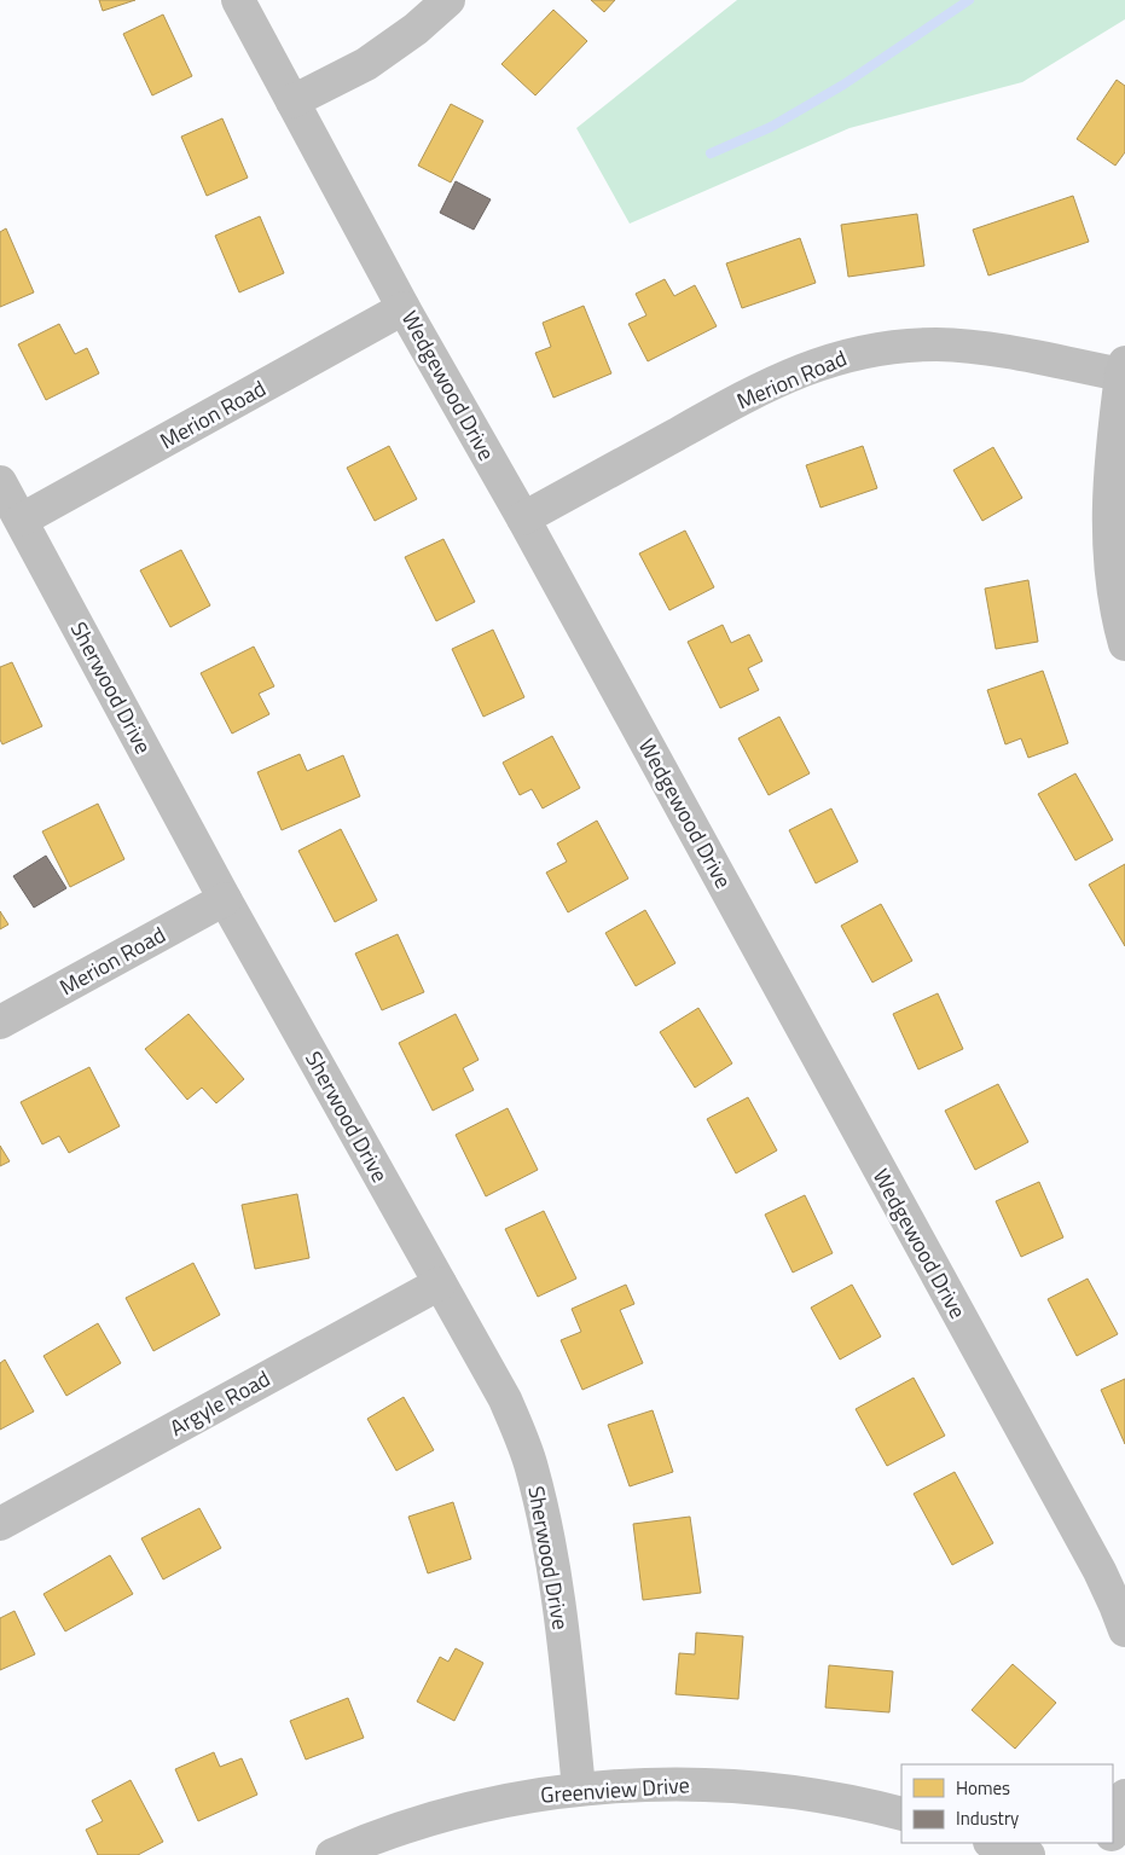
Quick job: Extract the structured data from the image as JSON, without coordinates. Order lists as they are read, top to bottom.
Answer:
{
  "streets": {
    "street": [
      "Merion Road",
      "Wedgewood Drive",
      "Sherwood Drive",
      "Argyle Road",
      "Greenview Drive"
    ]
  },
  "crossings": [
    ["Merion Road", "Wedgewood Drive"],
    ["Merion Road", "Sherwood Drive"],
    ["Sherwood Drive", "Argyle Road"],
    ["Sherwood Drive", "Greenview Drive"]
  ],
  "legend": ["Homes", "Industry"]
}
